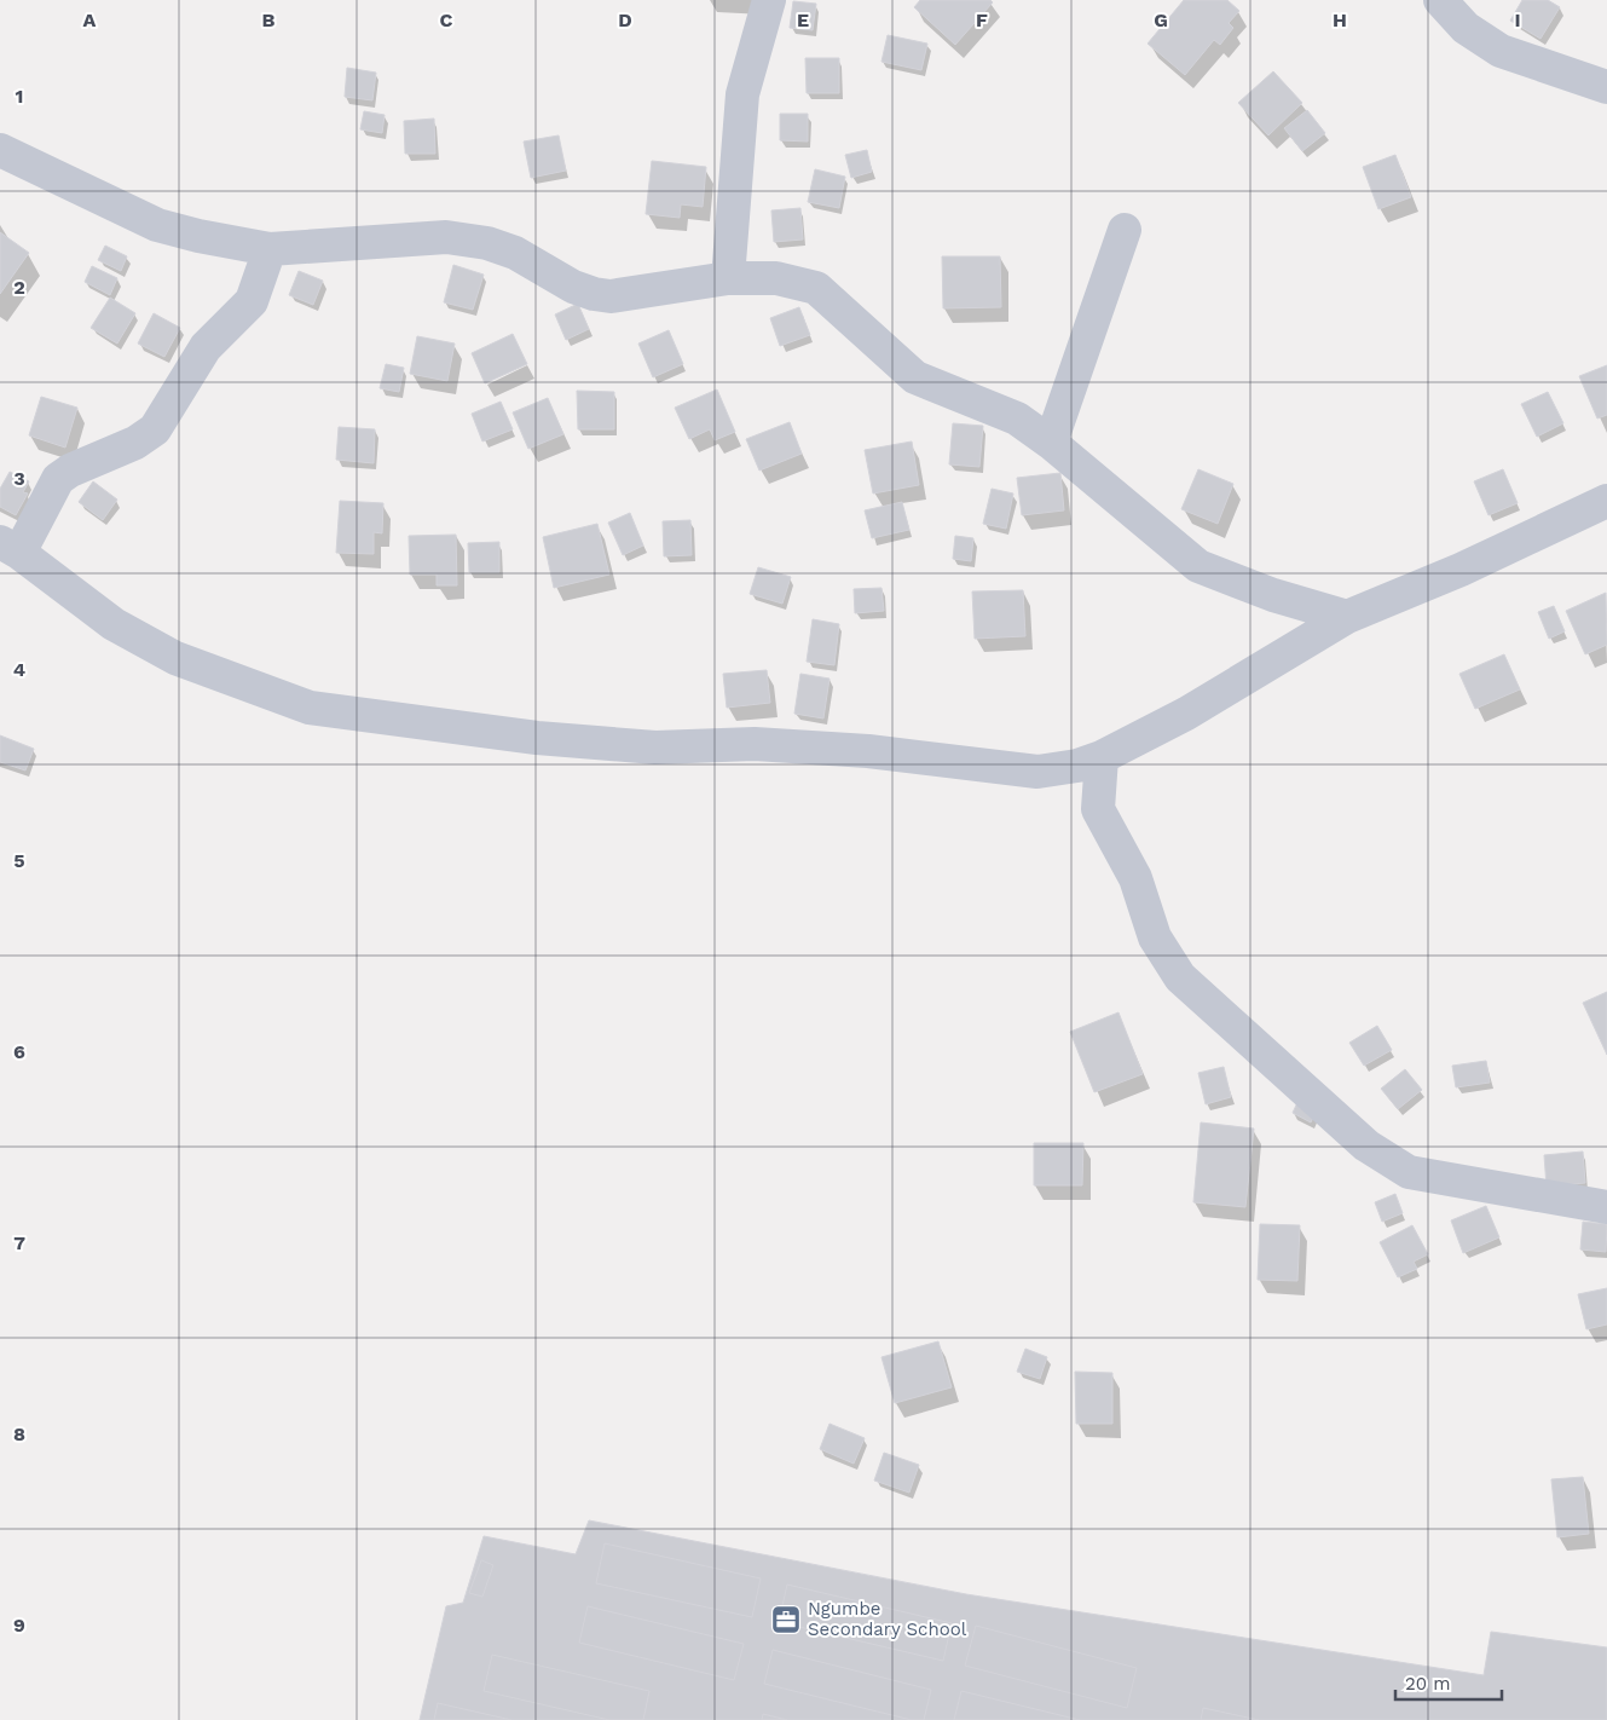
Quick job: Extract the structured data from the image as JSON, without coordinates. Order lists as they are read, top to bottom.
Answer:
{
  "places": {
    "office": ["Ngumbe Secondary School"]
  },
  "scale_bar": "20 m",
  "grid": {
    "columns": [
      "A",
      "B",
      "C",
      "D",
      "E",
      "F",
      "G",
      "H",
      "I"
    ],
    "rows": [
      "1",
      "2",
      "3",
      "4",
      "5",
      "6",
      "7",
      "8",
      "9"
    ]
  }
}
